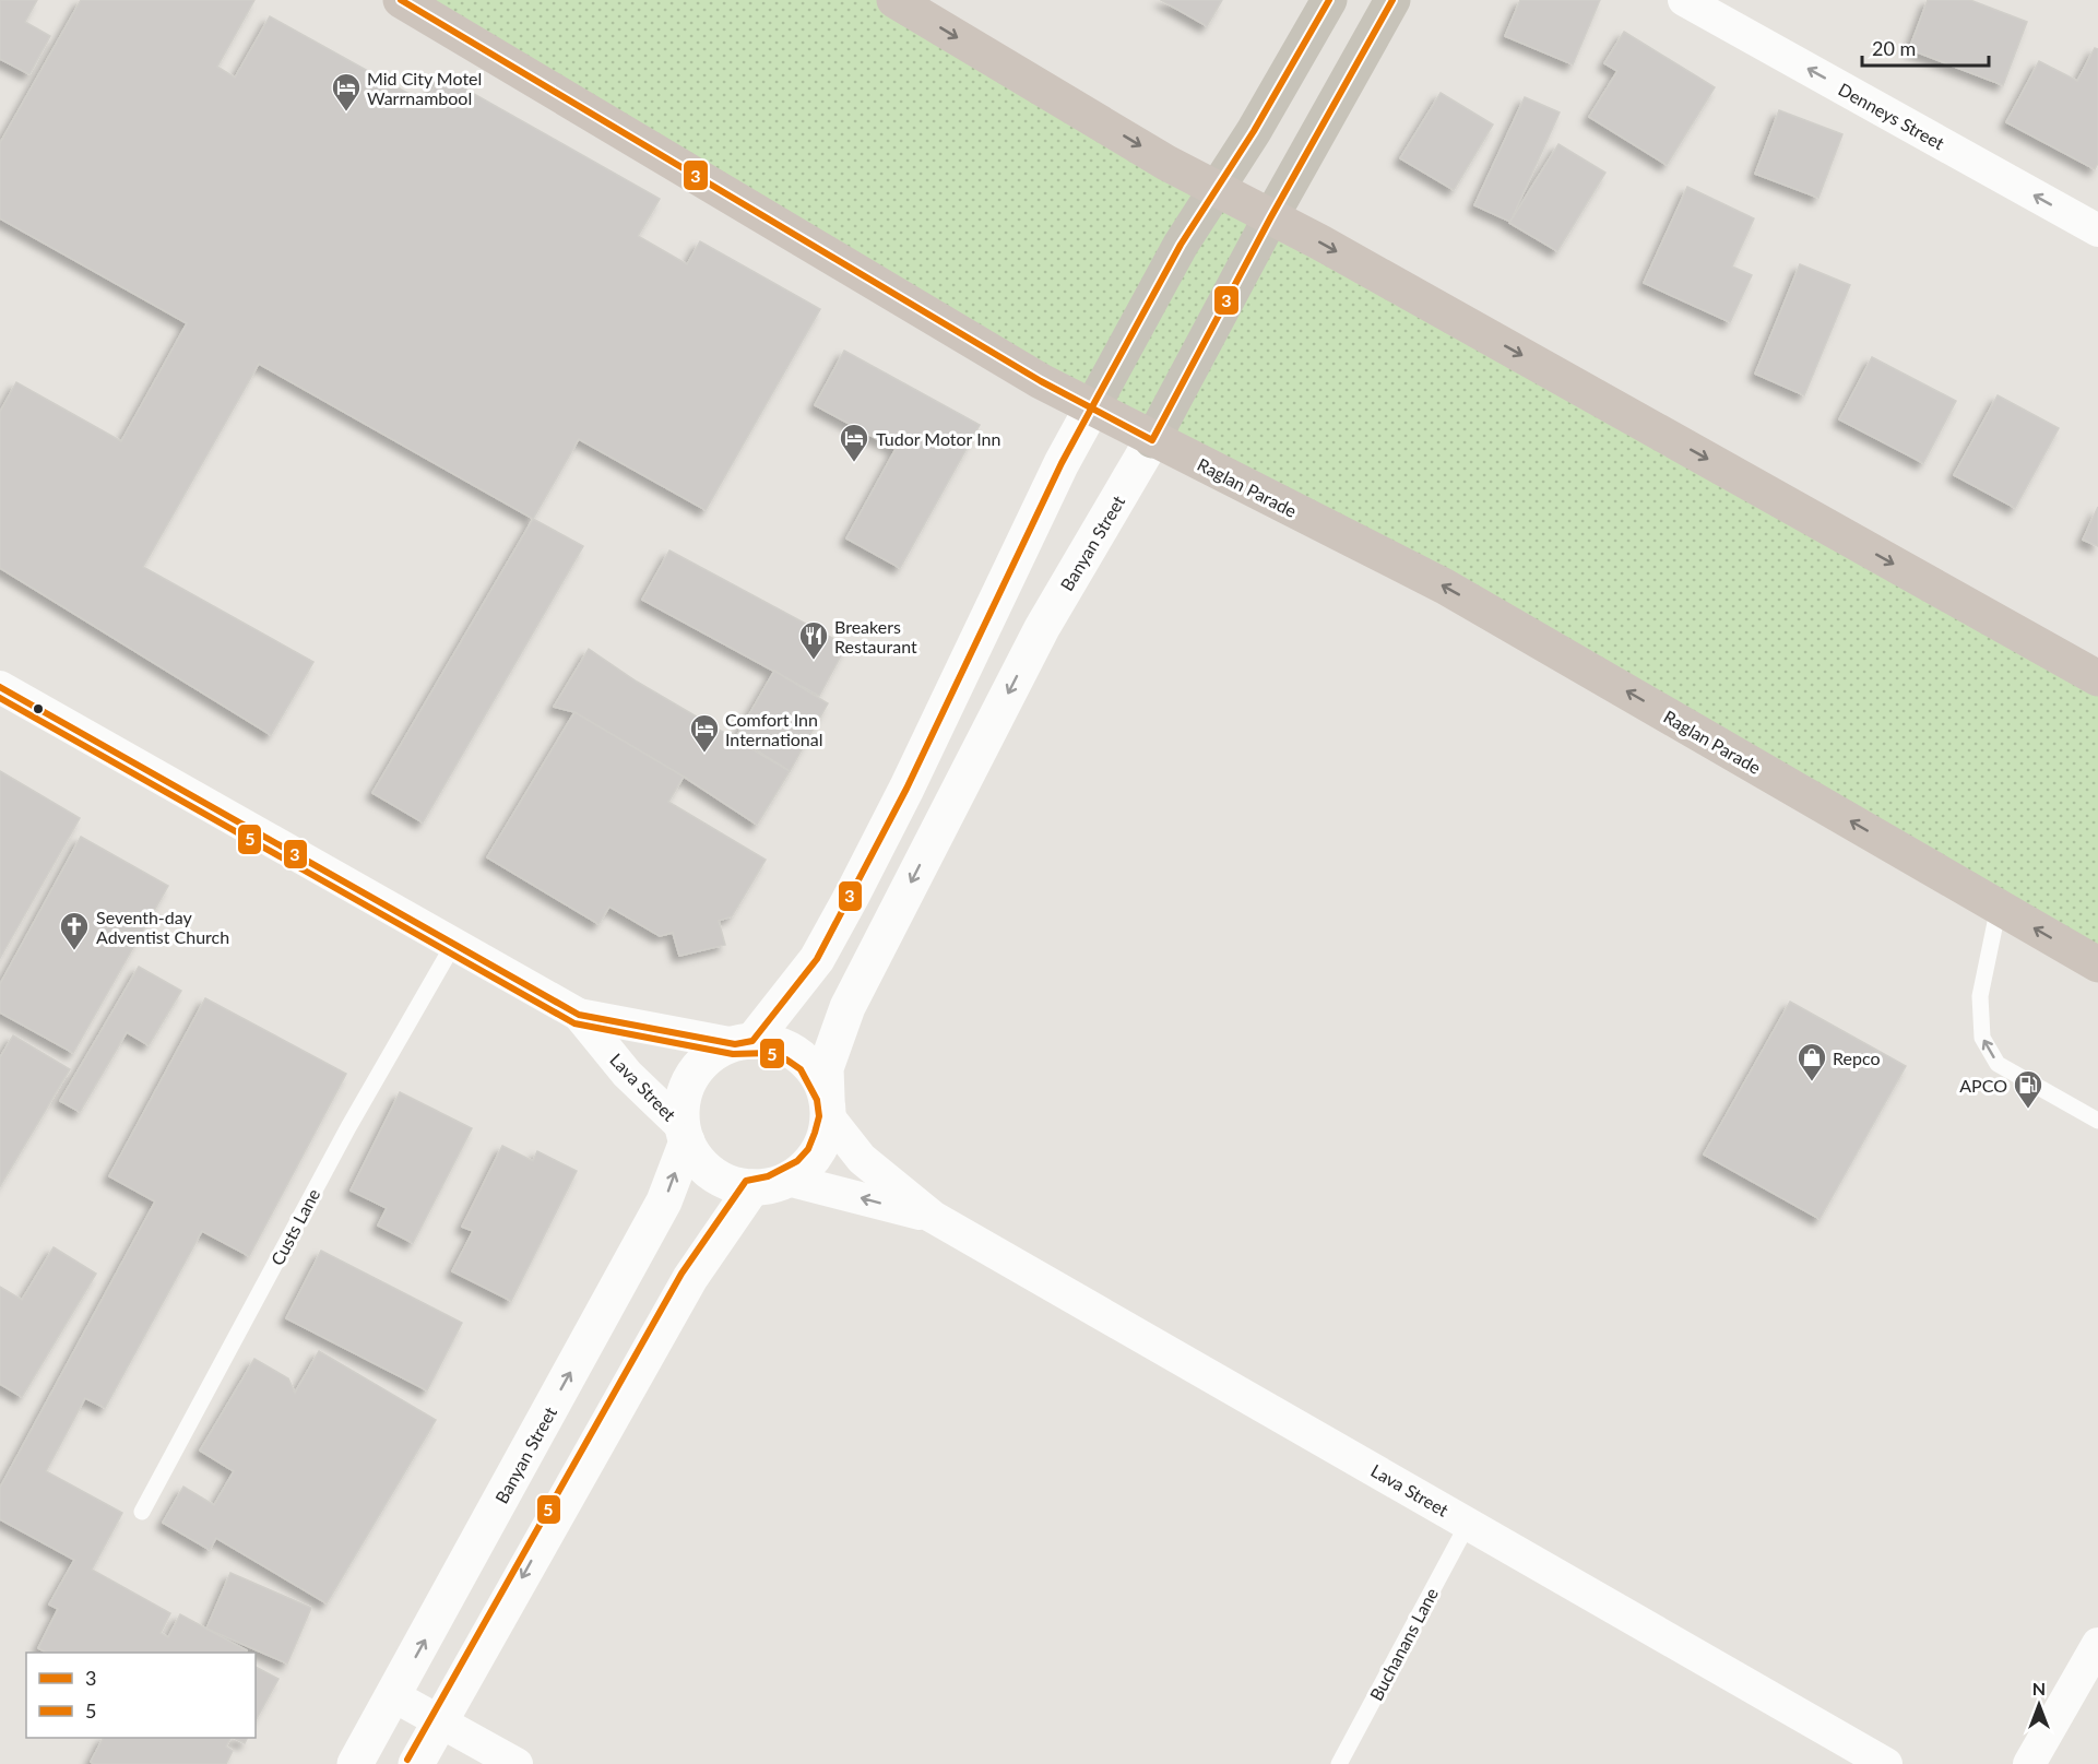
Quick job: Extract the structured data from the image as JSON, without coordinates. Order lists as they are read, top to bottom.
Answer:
{
  "streets": {
    "highway": ["Raglan Parade"],
    "main road": ["Banyan Street"],
    "street": ["Denneys Street", "Lava Street"],
    "lane": ["Custs Lane", "Buchanans Lane"]
  },
  "crossings": [
    ["Raglan Parade", "Banyan Street"],
    ["Banyan Street", "Lava Street"],
    ["Lava Street", "Custs Lane"],
    ["Lava Street", "Buchanans Lane"]
  ],
  "one_way": ["Denneys Street"],
  "places": {
    "hotel": ["Mid City Motel Warrnambool", "Tudor Motor Inn", "Comfort Inn International"],
    "restaurant": ["Breakers Restaurant"],
    "church": ["Seventh-day Adventist Church"],
    "shop": ["Repco"],
    "fuel station": ["APCO"]
  },
  "lines": ["transit line 3", "transit line 5"],
  "legend": ["3", "5"],
  "scale_bar": "20 m",
  "north": "top"
}
